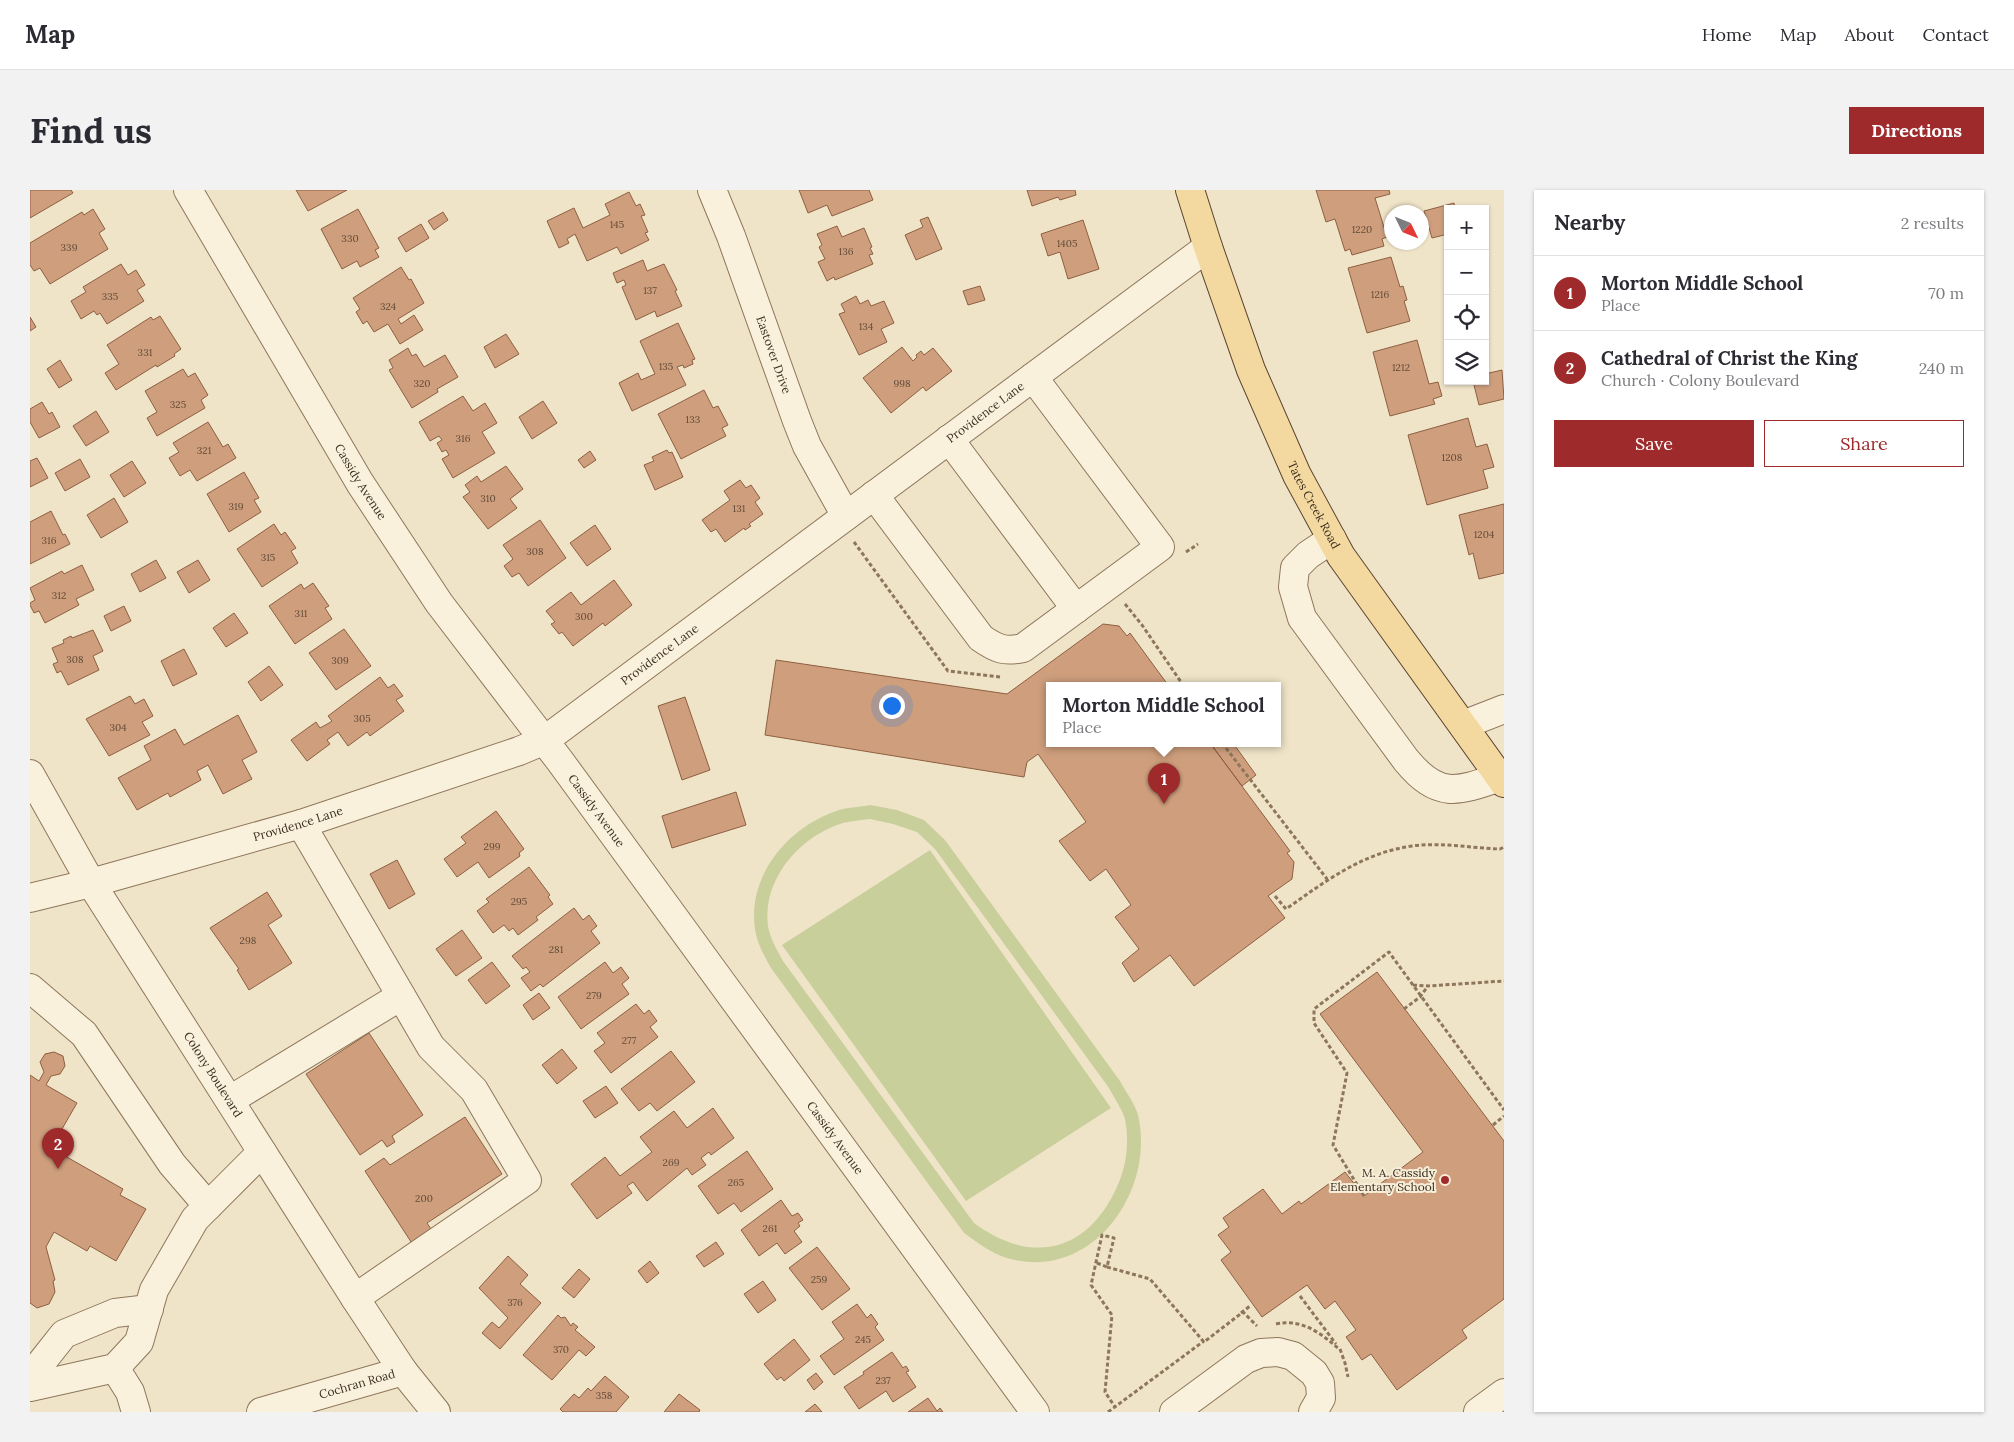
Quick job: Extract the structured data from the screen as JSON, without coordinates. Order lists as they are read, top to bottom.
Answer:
{
  "streets": {
    "main road": ["Tates Creek Road"],
    "street": [
      "Eastover Drive",
      "Providence Lane",
      "Cassidy Avenue",
      "Colony Boulevard",
      "Cochran Road"
    ]
  },
  "crossings": [
    ["Eastover Drive", "Providence Lane"],
    ["Providence Lane", "Cassidy Avenue"],
    ["Providence Lane", "Tates Creek Road"],
    ["Providence Lane", "Colony Boulevard"],
    ["Colony Boulevard", "Cochran Road"]
  ],
  "places": ["M. A. Cassidy Elementary School"],
  "house_numbers": [
    "145",
    "1220",
    "330",
    "1405",
    "339",
    "136",
    "137",
    "1216",
    "335",
    "324",
    "134",
    "331",
    "135",
    "1212",
    "320",
    "998",
    "325",
    "133",
    "316",
    "321",
    "1208",
    "310",
    "319",
    "131",
    "1204",
    "316",
    "308",
    "315",
    "312",
    "311",
    "300",
    "308",
    "309",
    "305",
    "304",
    "299",
    "295",
    "298",
    "281",
    "279",
    "277",
    "269",
    "265",
    "200",
    "261",
    "259",
    "376",
    "245",
    "370",
    "237",
    "358"
  ],
  "north": "bottom right",
  "page": {
    "header": "Map",
    "nav": [
      "Home",
      "Map",
      "About",
      "Contact"
    ],
    "buttons": [
      "Directions",
      ["Save", "Share"]
    ],
    "title": "Find us",
    "heading": ["Nearby", "2 results"],
    "map_buttons": ["+", "−"],
    "list": [
      {
        "mark": "1",
        "name": "Morton Middle School",
        "note": "Place",
        "value": "70 m"
      },
      {
        "mark": "2",
        "name": "Cathedral of Christ the King",
        "note": "Church · Colony Boulevard",
        "value": "240 m"
      }
    ],
    "popup": ["Morton Middle School", "Place"],
    "pins": ["1", "2"]
  }
}
